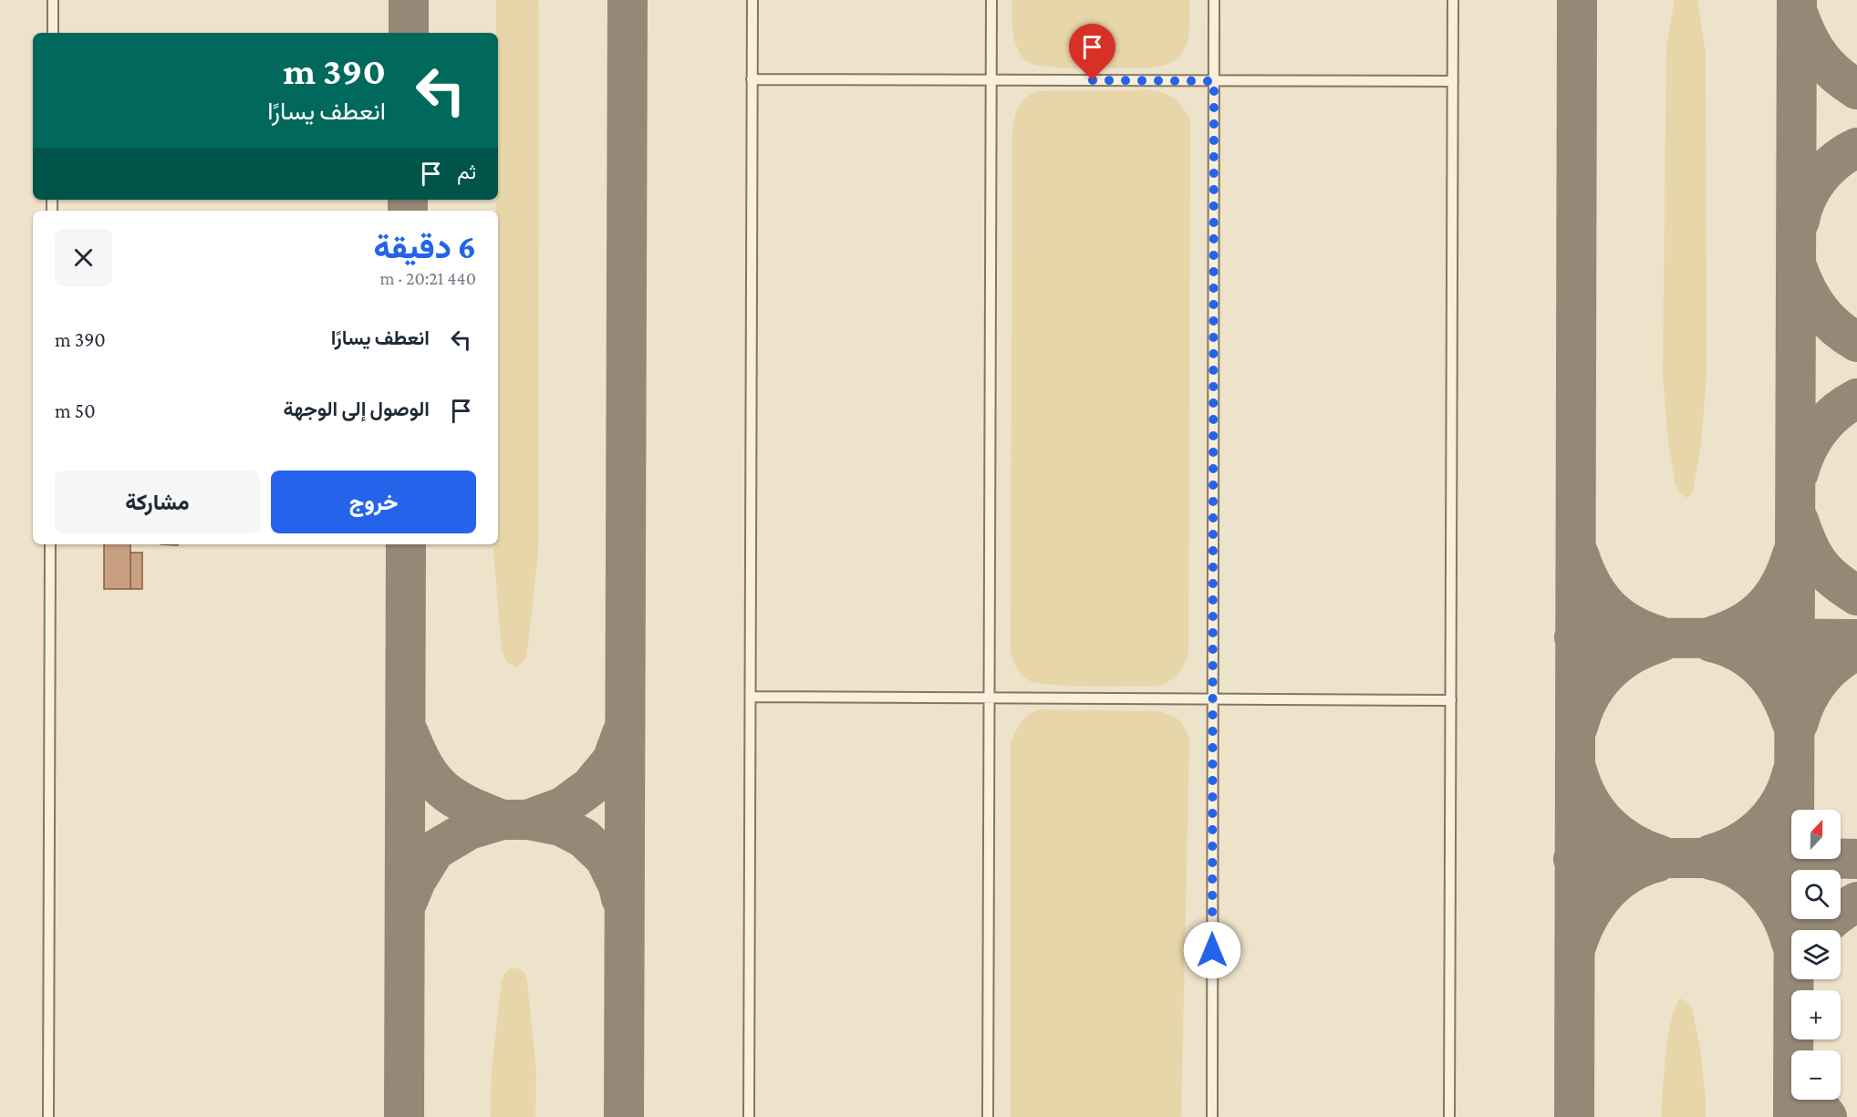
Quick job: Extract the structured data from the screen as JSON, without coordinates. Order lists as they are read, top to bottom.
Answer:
{
  "north": "top",
  "page": {
    "turn": ["390 m", "انعطف يسارًا"],
    "then": "ثم",
    "heading": ["6 دقيقة", "440 m · 20:21"],
    "list": [
      {
        "name": "انعطف يسارًا",
        "value": "390 m"
      },
      {
        "name": "الوصول إلى الوجهة",
        "value": "50 m"
      }
    ],
    "buttons": ["خروج", "مشاركة"],
    "map_buttons": ["+", "−"]
  }
}
